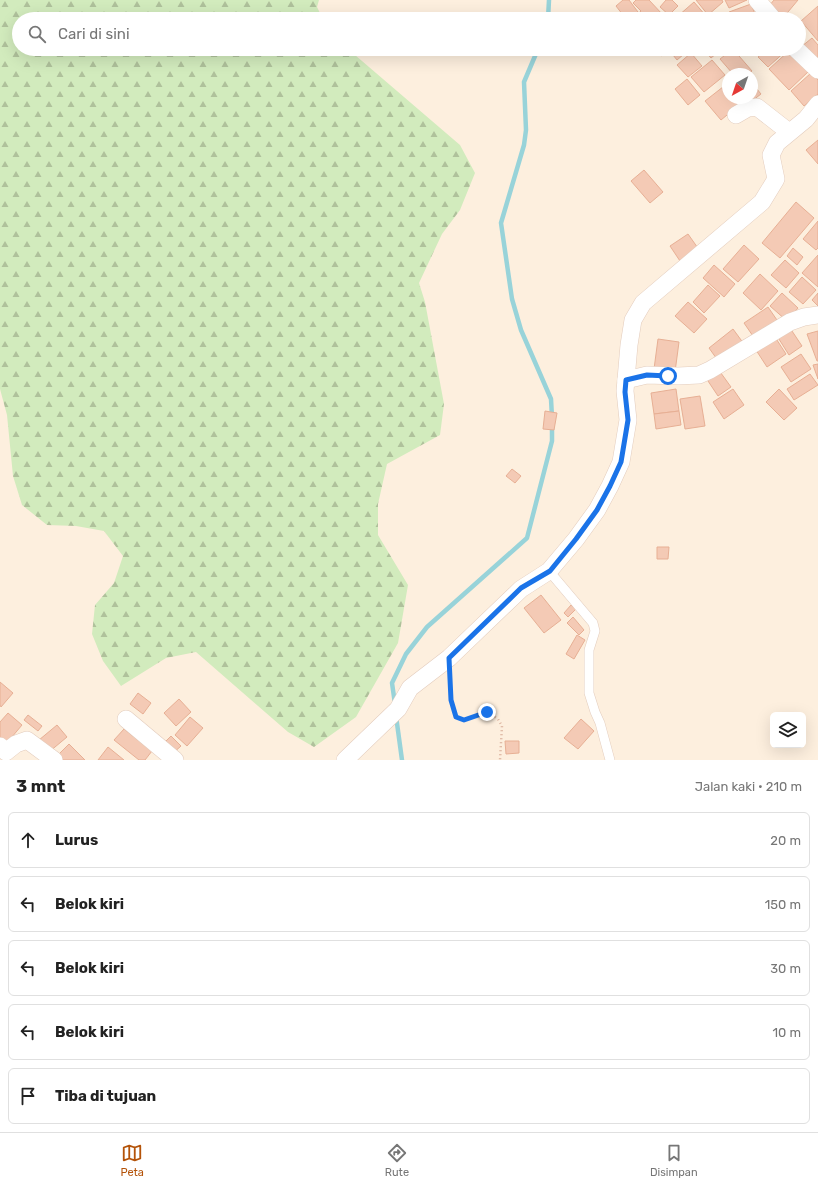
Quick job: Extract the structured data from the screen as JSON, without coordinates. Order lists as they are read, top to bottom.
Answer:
{
  "north": "bottom left",
  "page": {
    "search": "Cari di sini",
    "heading": ["3 mnt", "Jalan kaki · 210 m"],
    "list": [
      ["Lurus", "20 m"],
      ["Belok kiri", "150 m"],
      ["Belok kiri", "30 m"],
      ["Belok kiri", "10 m"],
      "Tiba di tujuan"
    ],
    "nav": ["Peta", "Rute", "Disimpan"]
  }
}
